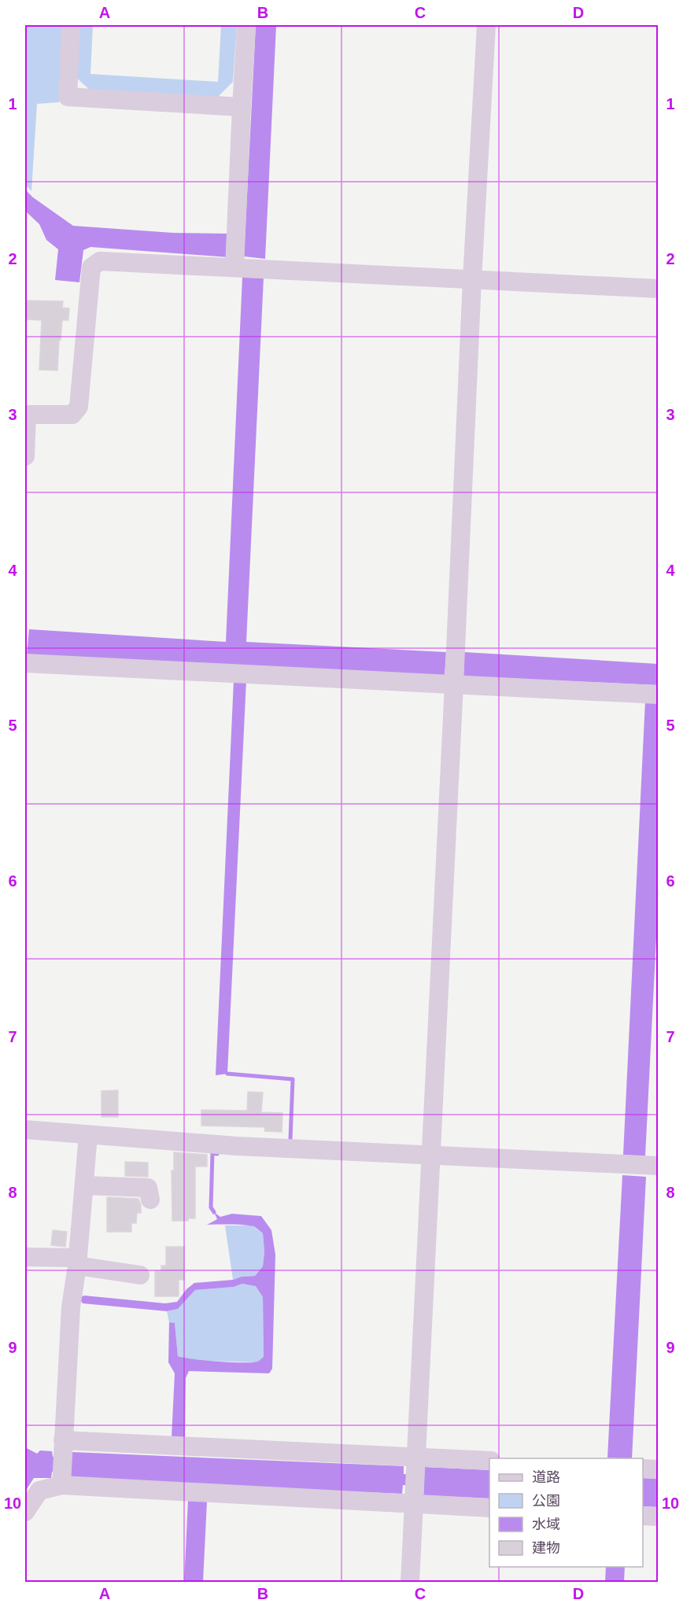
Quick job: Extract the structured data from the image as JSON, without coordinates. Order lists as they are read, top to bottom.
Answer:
{
  "legend": [
    "道路",
    "公園",
    "水域",
    "建物"
  ],
  "grid": {
    "columns": [
      "A",
      "B",
      "C",
      "D"
    ],
    "rows": [
      "1",
      "2",
      "3",
      "4",
      "5",
      "6",
      "7",
      "8",
      "9",
      "10"
    ]
  }
}
